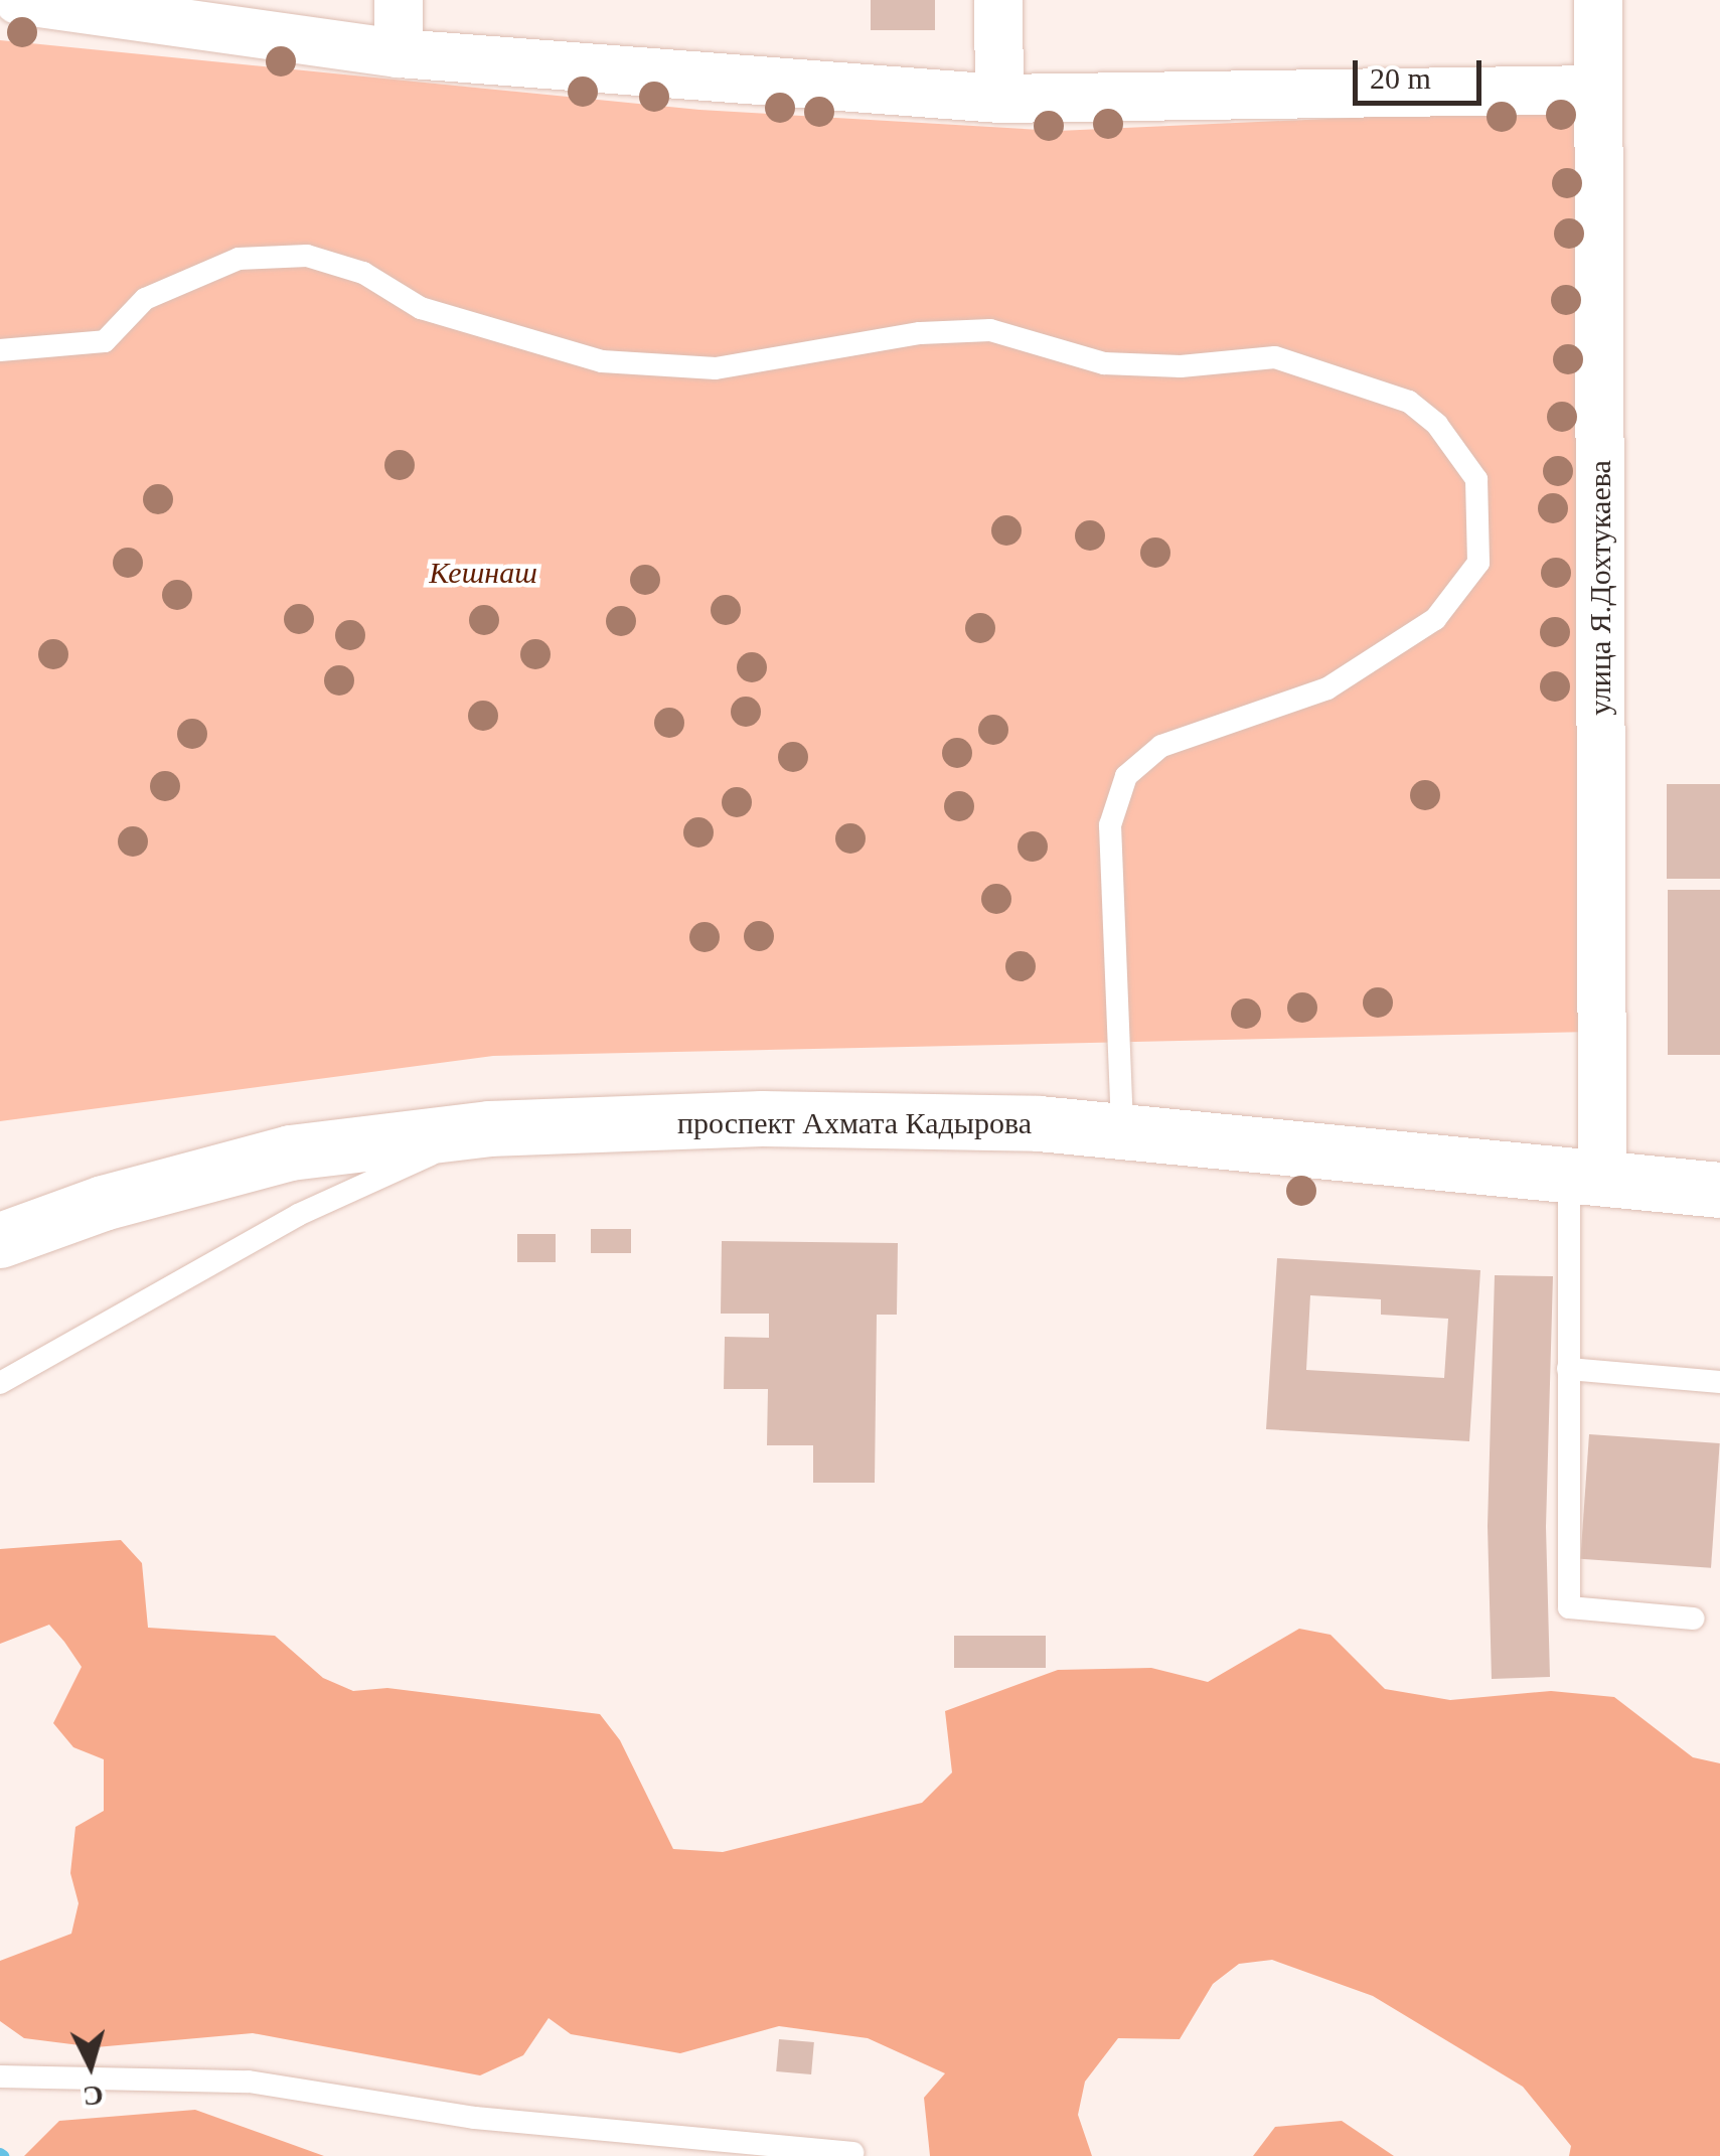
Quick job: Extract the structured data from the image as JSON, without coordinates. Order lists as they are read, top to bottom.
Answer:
{
  "streets": {
    "main road": ["проспект Ахмата Кадырова"],
    "street": ["улица Я.Дохтукаева"]
  },
  "crossings": [
    ["улица Я.Дохтукаева", "проспект Ахмата Кадырова"]
  ],
  "parks": ["Кешнаш"],
  "scale_bar": "20 m",
  "north": "bottom"
}
